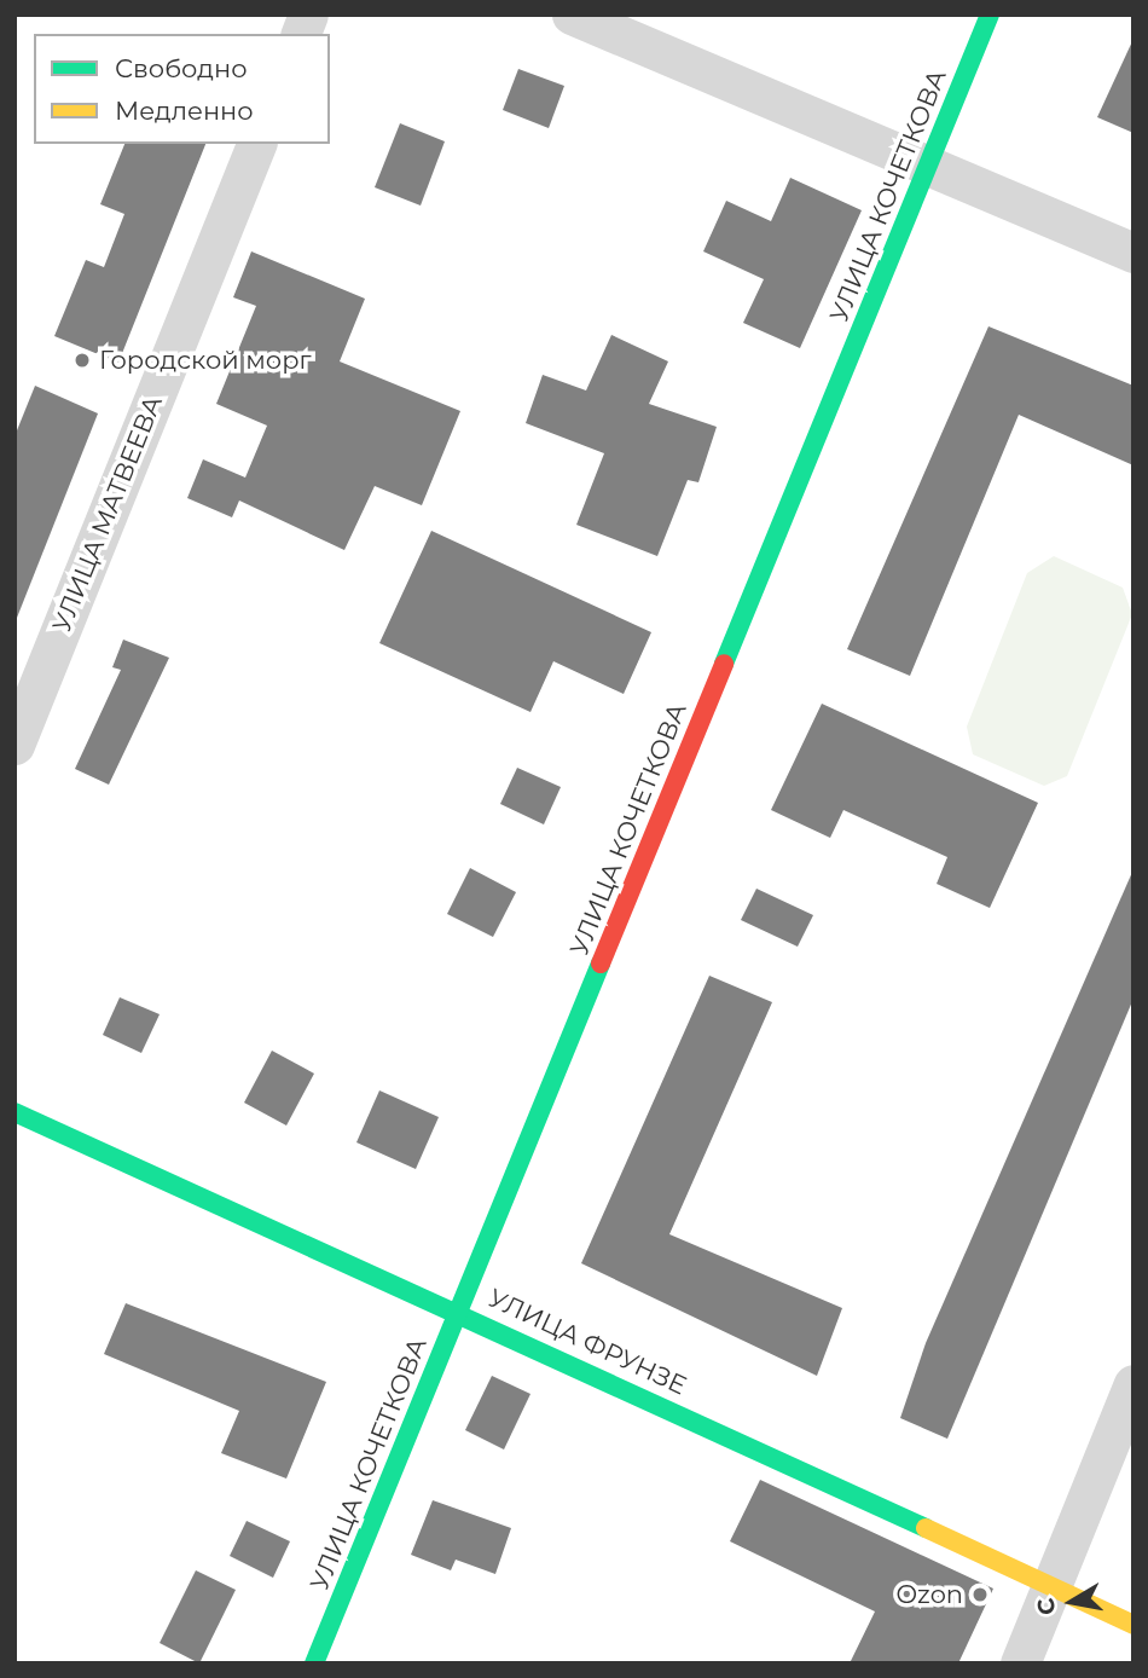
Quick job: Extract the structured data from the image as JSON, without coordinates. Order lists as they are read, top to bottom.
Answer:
{
  "streets": {
    "street": ["УЛИЦА КОЧЕТКОВА", "УЛИЦА МАТВЕЕВА", "УЛИЦА ФРУНЗЕ"]
  },
  "crossings": [
    ["УЛИЦА КОЧЕТКОВА", "УЛИЦА ФРУНЗЕ"]
  ],
  "places": ["Городской морг", "Ozon"],
  "legend": ["Свободно", "Медленно"],
  "north": "left"
}
